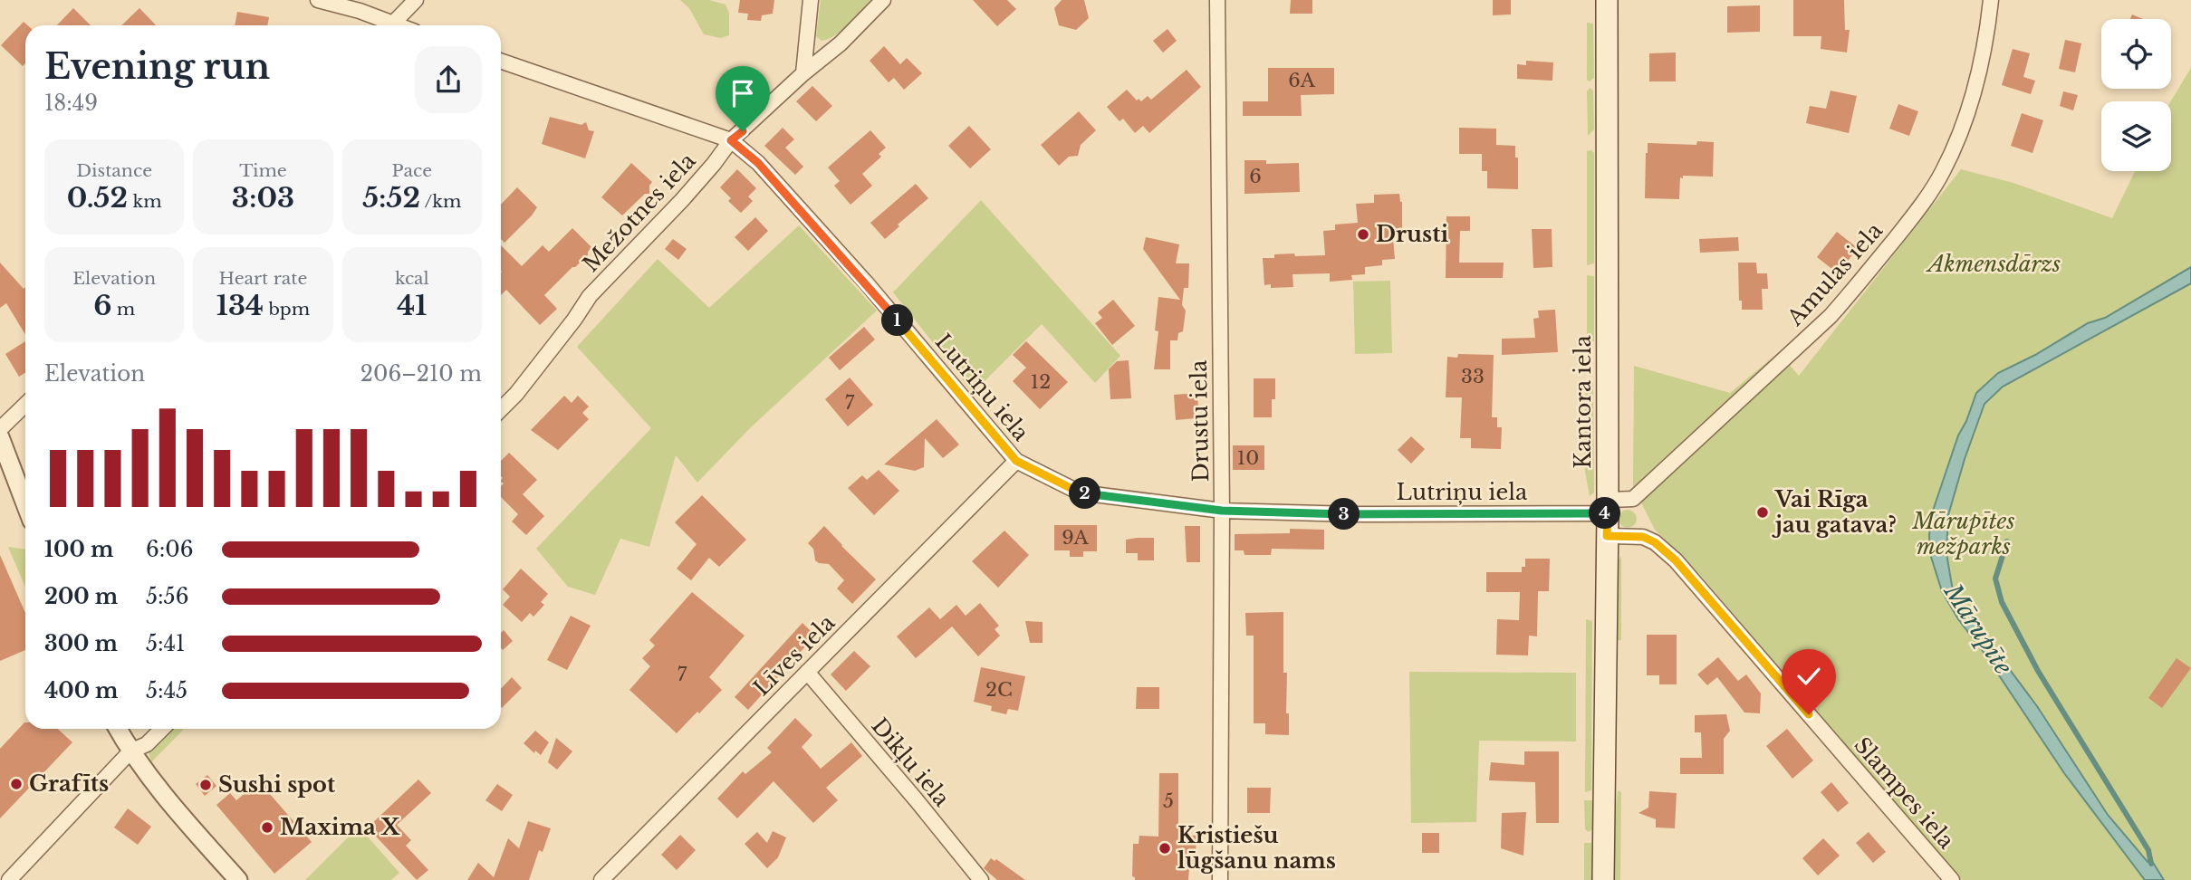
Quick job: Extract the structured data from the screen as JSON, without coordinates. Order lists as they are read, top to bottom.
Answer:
{
  "streets": {
    "main road": ["Kantora iela"],
    "street": [
      "Mežotnes iela",
      "Amulas iela",
      "Lutriņu iela",
      "Drustu iela",
      "Līves iela",
      "Dikļu iela",
      "Slampes iela"
    ]
  },
  "crossings": [
    ["Mežotnes iela", "Lutriņu iela"],
    ["Amulas iela", "Lutriņu iela"],
    ["Amulas iela", "Kantora iela"],
    ["Lutriņu iela", "Kantora iela"],
    ["Lutriņu iela", "Drustu iela"],
    ["Lutriņu iela", "Līves iela"],
    ["Kantora iela", "Slampes iela"],
    ["Līves iela", "Dikļu iela"]
  ],
  "water": ["Mārupīte"],
  "parks": ["Akmensdārzs", "Mārupītes mežparks"],
  "places": [
    "Drusti",
    "Vai Rīga jau gatava?",
    "Grafīts",
    "Sushi spot",
    "Maxima X",
    "Kristiešu lūgšanu nams"
  ],
  "house_numbers": [
    "6A",
    "6",
    "33",
    "12",
    "7",
    "10",
    "9A",
    "7",
    "2C",
    "5"
  ],
  "page": {
    "heading": ["Evening run", "18:49"],
    "stats": [
      ["Distance", "0.52 km"],
      ["Time", "3:03"],
      ["Pace", "5:52 /km"],
      ["Elevation", "6 m"],
      ["Heart rate", "134 bpm"],
      ["kcal", "41"]
    ],
    "pins": [
      "1",
      "2",
      "4",
      "3"
    ],
    "chart": ["Elevation", "206–210 m"],
    "list": [
      {
        "name": "100 m",
        "note": "6:06"
      },
      {
        "name": "200 m",
        "note": "5:56"
      },
      {
        "name": "300 m",
        "note": "5:41"
      },
      {
        "name": "400 m",
        "note": "5:45"
      }
    ]
  }
}
